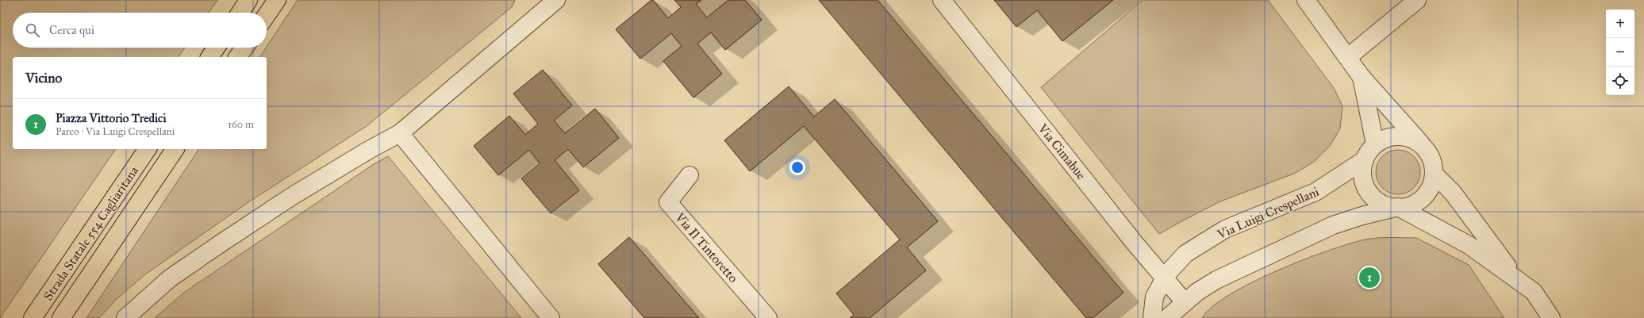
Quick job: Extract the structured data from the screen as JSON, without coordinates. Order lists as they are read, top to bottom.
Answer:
{
  "streets": {
    "highway": ["Strada Statale 554 Cagliaritana"],
    "street": ["Via Cimabue", "Via Luigi Crespellani", "Via Il Tintoretto"]
  },
  "crossings": [
    ["Via Cimabue", "Via Luigi Crespellani"]
  ],
  "page": {
    "map_buttons": ["+", "−"],
    "search": "Cerca qui",
    "heading": "Vicino",
    "list": [
      {
        "mark": "1",
        "name": "Piazza Vittorio Tredici",
        "note": "Parco · Via Luigi Crespellani",
        "value": "160 m"
      }
    ],
    "pins": "1"
  }
}
